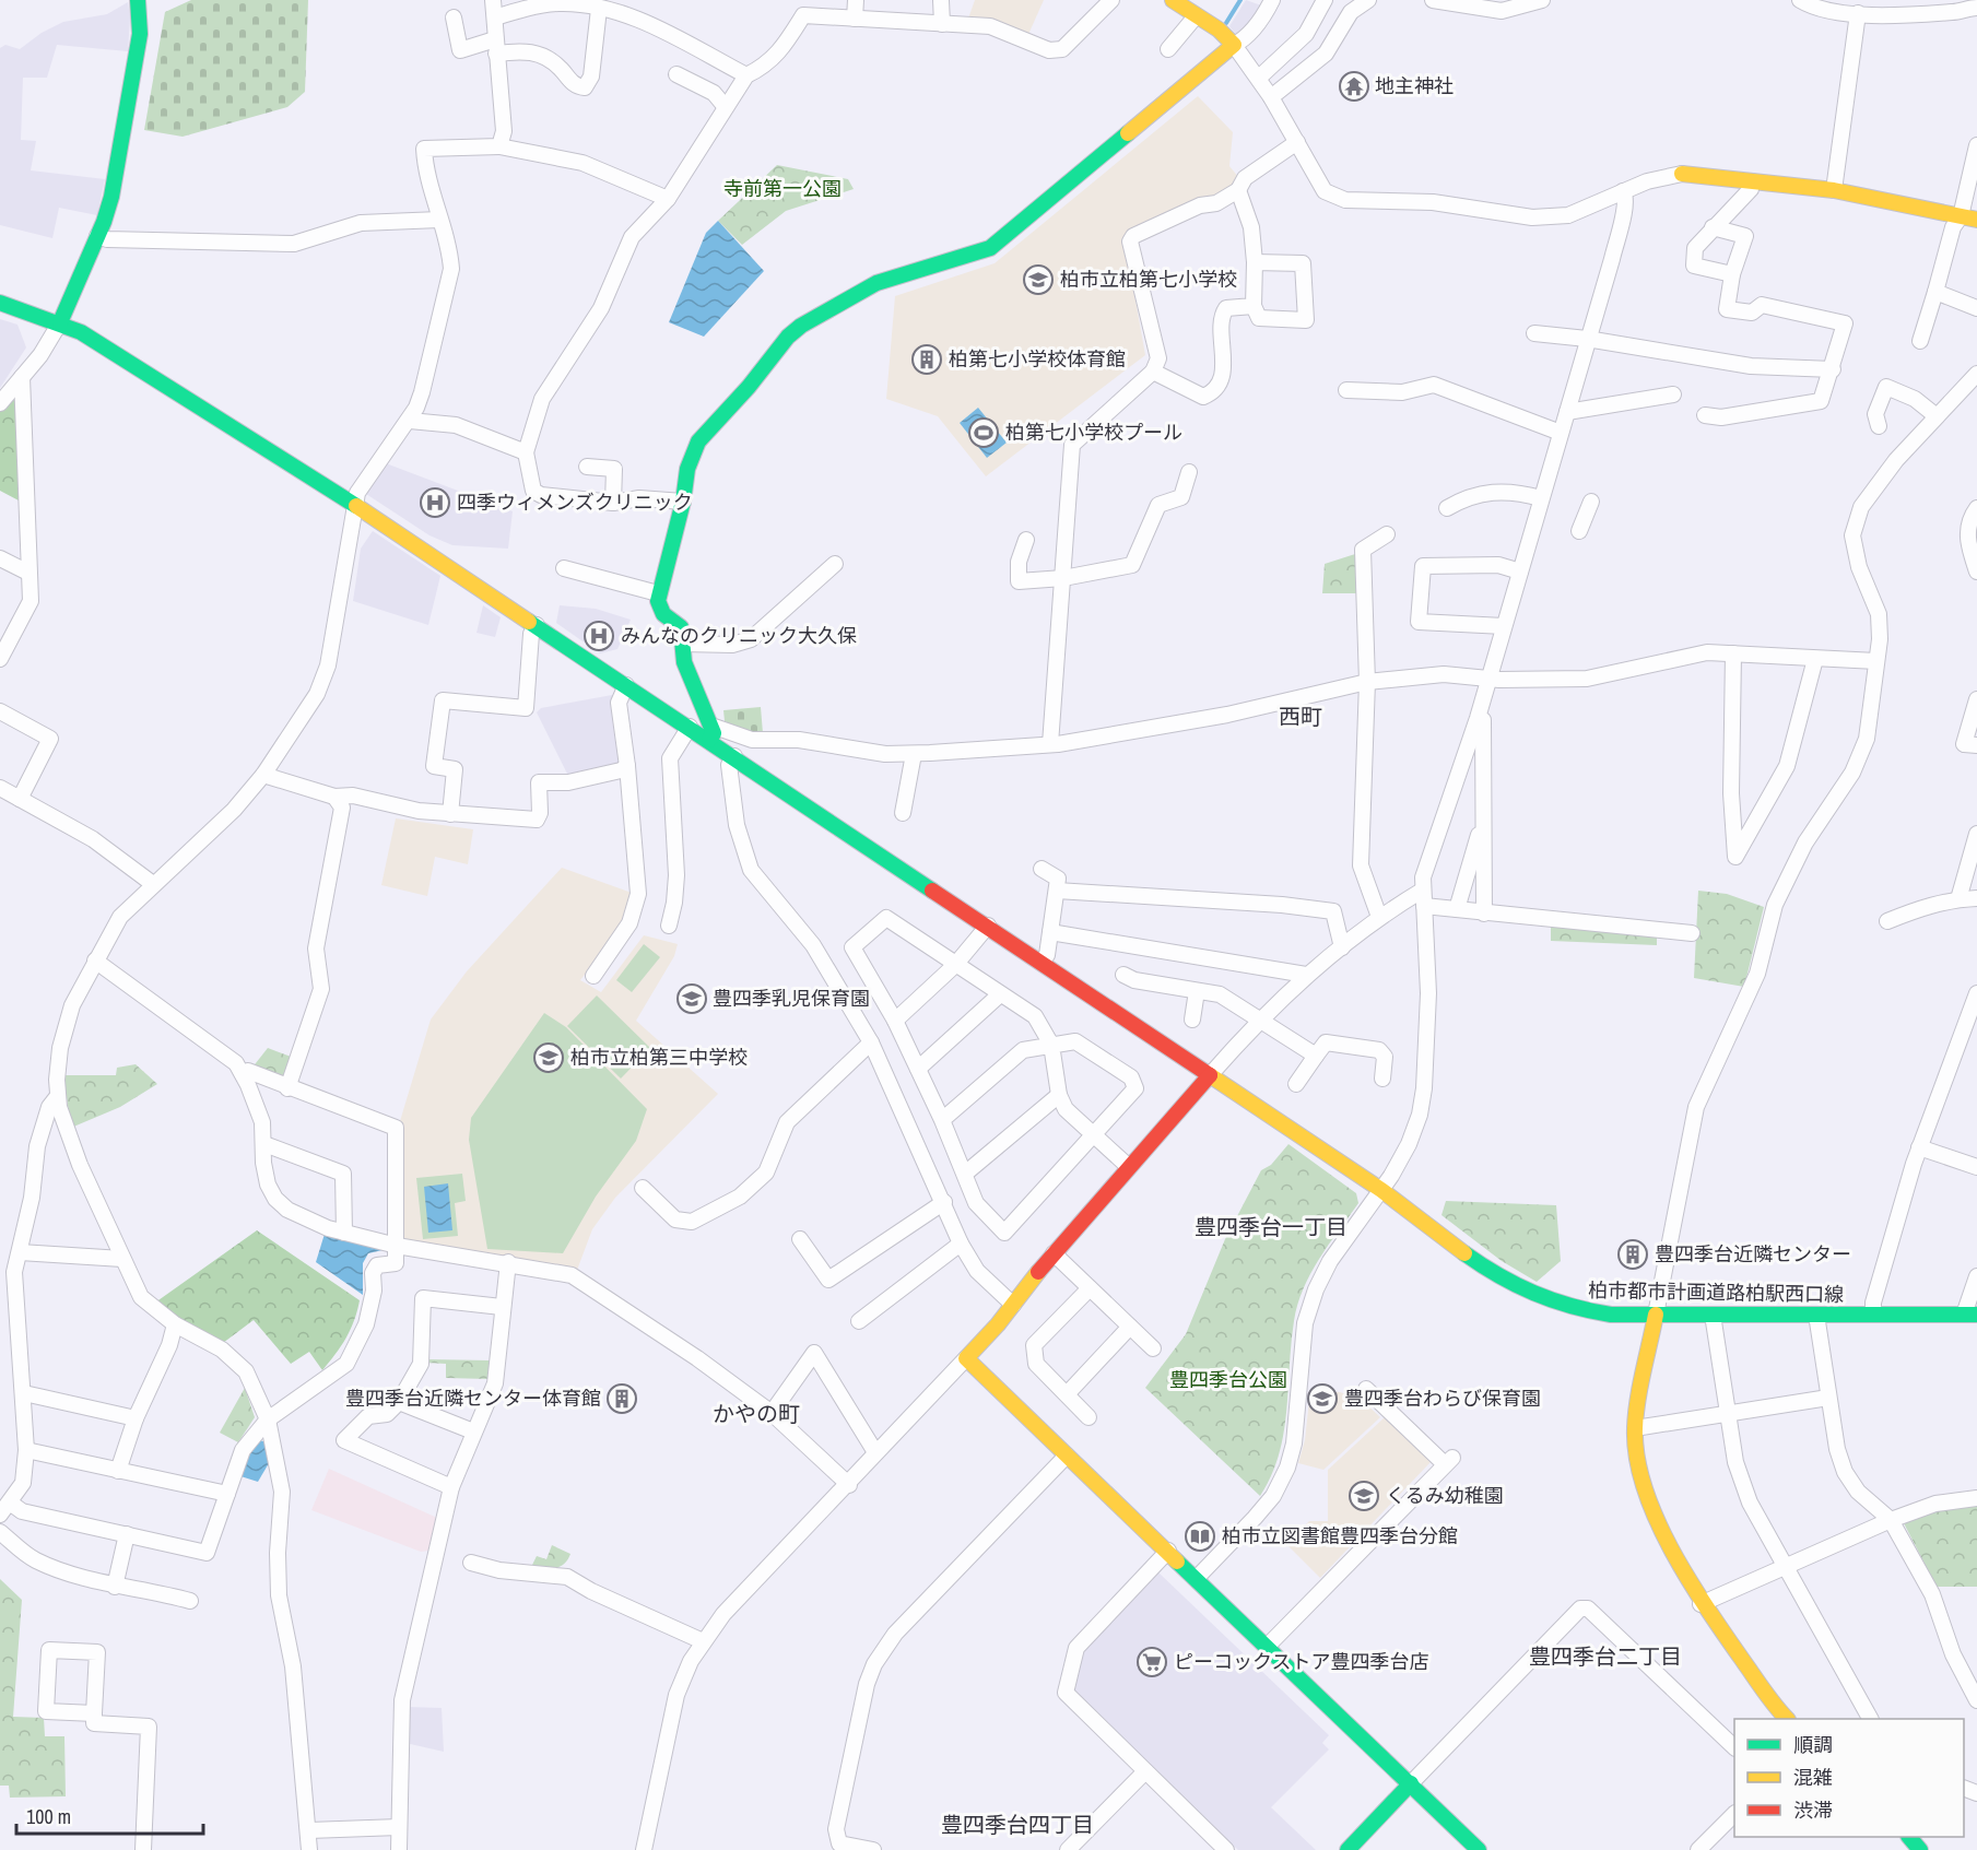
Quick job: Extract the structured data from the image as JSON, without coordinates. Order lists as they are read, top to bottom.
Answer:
{
  "streets": {
    "street": ["柏市都市計画道路柏駅西口線"]
  },
  "districts": [
    "西町",
    "豊四季台一丁目",
    "かやの町",
    "豊四季台二丁目",
    "豊四季台四丁目"
  ],
  "parks": ["寺前第一公園", "豊四季台公園"],
  "places": {
    "temple": ["地主神社"],
    "school or university": [
      "柏市立柏第七小学校",
      "豊四季乳児保育園",
      "柏市立柏第三中学校",
      "豊四季台わらび保育園",
      "くるみ幼稚園"
    ],
    "building": ["柏第七小学校体育館", "豊四季台近隣センター", "豊四季台近隣センター体育館"],
    "sports": ["柏第七小学校プール"],
    "hospital": ["四季ウィメンズクリニック", "みんなのクリニック大久保"],
    "library": ["柏市立図書館豊四季台分館"],
    "supermarket": ["ピーコックストア豊四季台店"]
  },
  "legend": ["順調", "混雑", "渋滞"],
  "scale_bar": "100 m"
}
